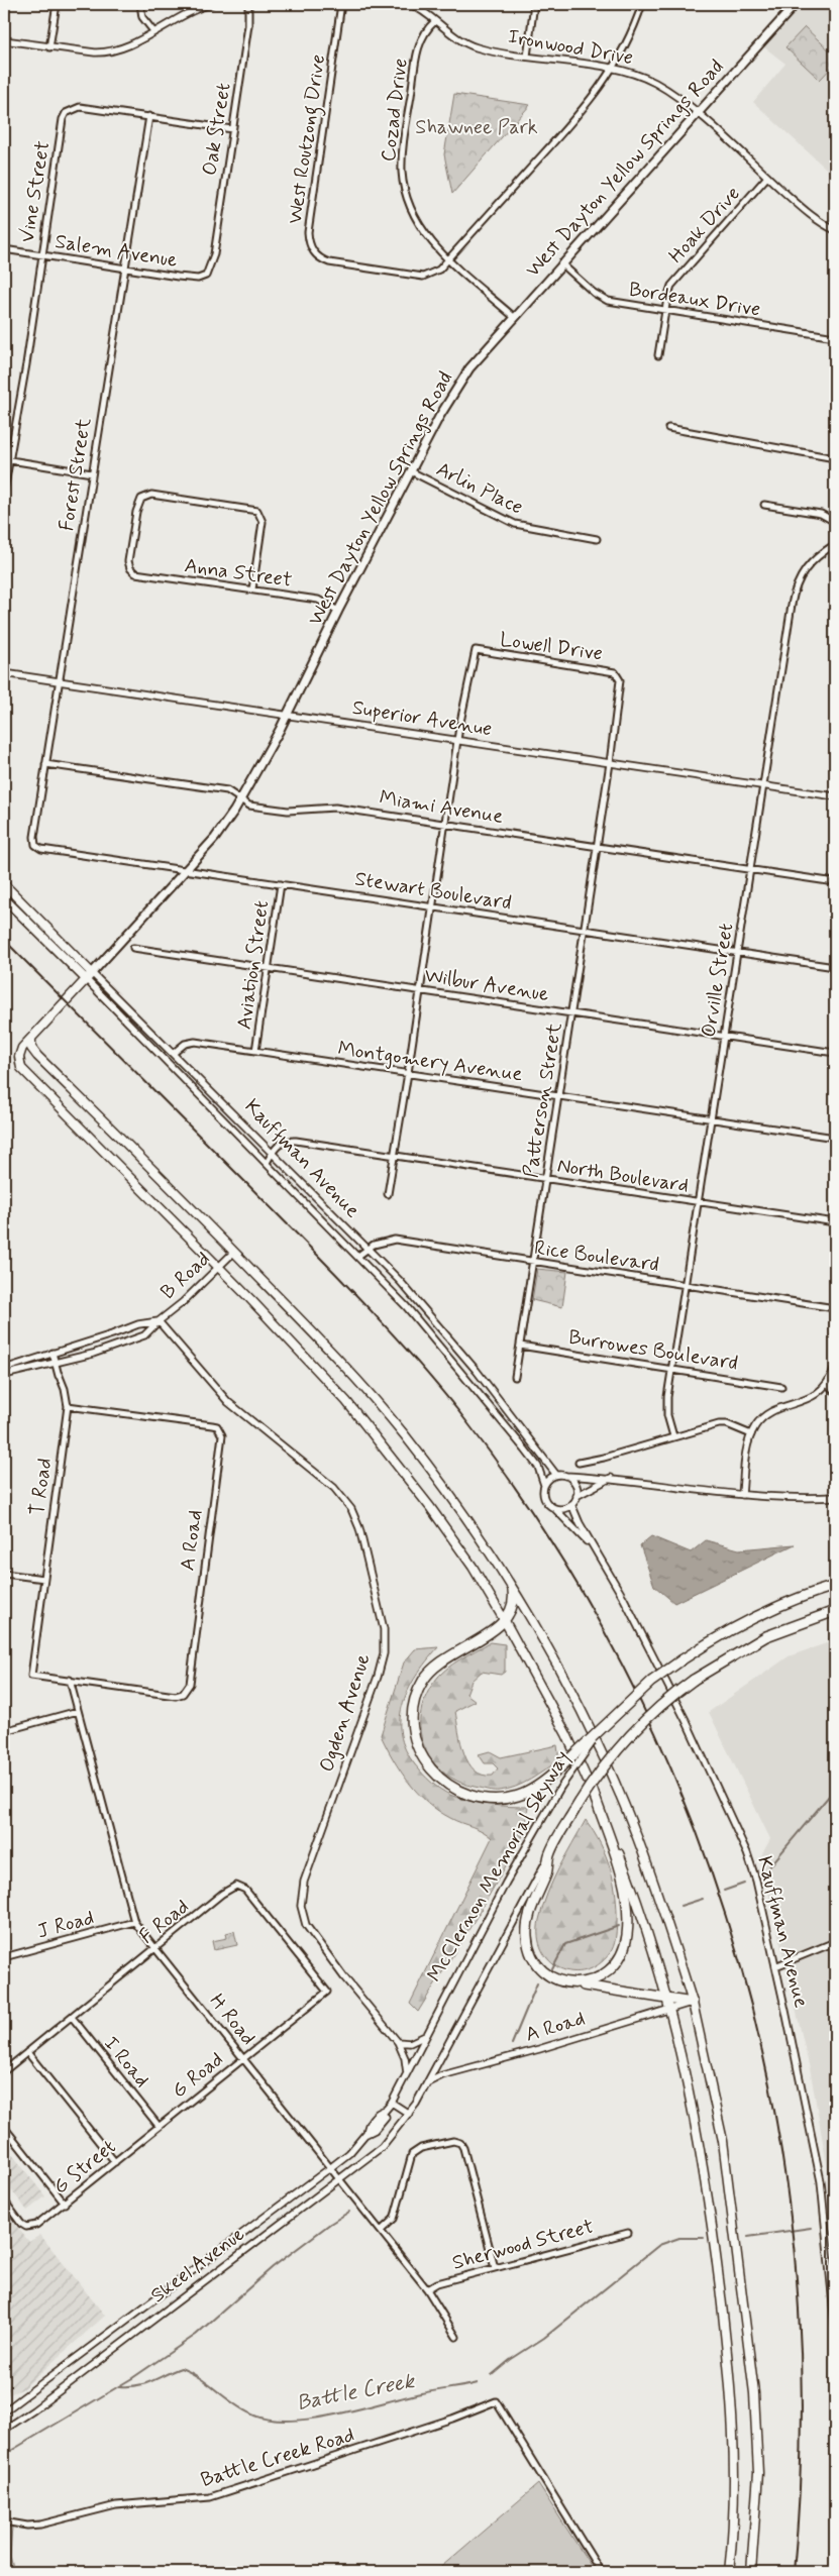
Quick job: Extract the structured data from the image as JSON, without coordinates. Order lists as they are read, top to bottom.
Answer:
{
  "streets": {
    "highway": ["McClernon Memorial Skyway"],
    "main road": ["West Dayton Yellow Springs Road", "Kauffman Avenue"],
    "street": [
      "Ironwood Drive",
      "Cozad Drive",
      "Oak Street",
      "West Routzong Drive",
      "Vine Street",
      "Hoak Drive",
      "Salem Avenue",
      "Bordeaux Drive",
      "Forest Street",
      "Arlin Place",
      "Anna Street",
      "Lowell Drive",
      "Superior Avenue",
      "Miami Avenue",
      "Stewart Boulevard",
      "Aviation Street",
      "Orville Street",
      "Wilbur Avenue",
      "Montgomery Avenue",
      "Patterson Street",
      "North Boulevard",
      "Rice Boulevard",
      "B Road",
      "Burrowes Boulevard",
      "T Road",
      "A Road",
      "Ogden Avenue",
      "F Road",
      "J Road",
      "H Road",
      "I Road",
      "G Road",
      "G Street",
      "Sherwood Street",
      "Skeel Avenue",
      "Battle Creek Road"
    ]
  },
  "crossings": [
    ["Ironwood Drive", "Cozad Drive"],
    ["Ironwood Drive", "West Routzong Drive"],
    ["Ironwood Drive", "West Dayton Yellow Springs Road"],
    ["Ironwood Drive", "Hoak Drive"],
    ["Cozad Drive", "West Routzong Drive"],
    ["Cozad Drive", "West Dayton Yellow Springs Road"],
    ["Oak Street", "Salem Avenue"],
    ["West Dayton Yellow Springs Road", "Bordeaux Drive"],
    ["West Dayton Yellow Springs Road", "Arlin Place"],
    ["West Dayton Yellow Springs Road", "Anna Street"],
    ["West Dayton Yellow Springs Road", "Superior Avenue"],
    ["West Dayton Yellow Springs Road", "Miami Avenue"],
    ["West Dayton Yellow Springs Road", "Stewart Boulevard"],
    ["West Dayton Yellow Springs Road", "Kauffman Avenue"],
    ["West Dayton Yellow Springs Road", "B Road"],
    ["West Dayton Yellow Springs Road", "A Road"],
    ["Vine Street", "Salem Avenue"],
    ["Vine Street", "Forest Street"],
    ["Hoak Drive", "Bordeaux Drive"],
    ["Salem Avenue", "Forest Street"],
    ["Forest Street", "Superior Avenue"],
    ["Forest Street", "Miami Avenue"],
    ["Forest Street", "Stewart Boulevard"],
    ["Lowell Drive", "Superior Avenue"],
    ["Lowell Drive", "Patterson Street"],
    ["Superior Avenue", "Orville Street"],
    ["Superior Avenue", "Patterson Street"],
    ["Miami Avenue", "Orville Street"],
    ["Miami Avenue", "Patterson Street"],
    ["Stewart Boulevard", "Aviation Street"],
    ["Stewart Boulevard", "Orville Street"],
    ["Stewart Boulevard", "Patterson Street"],
    ["Aviation Street", "Wilbur Avenue"],
    ["Aviation Street", "Montgomery Avenue"],
    ["Orville Street", "Wilbur Avenue"],
    ["Orville Street", "Montgomery Avenue"],
    ["Orville Street", "North Boulevard"],
    ["Orville Street", "Rice Boulevard"],
    ["Orville Street", "Burrowes Boulevard"],
    ["Wilbur Avenue", "Patterson Street"],
    ["Montgomery Avenue", "Patterson Street"],
    ["Montgomery Avenue", "Kauffman Avenue"],
    ["Patterson Street", "North Boulevard"],
    ["Patterson Street", "Rice Boulevard"],
    ["Patterson Street", "Burrowes Boulevard"],
    ["Kauffman Avenue", "North Boulevard"],
    ["Kauffman Avenue", "Rice Boulevard"],
    ["B Road", "T Road"],
    ["B Road", "Ogden Avenue"],
    ["T Road", "A Road"],
    ["T Road", "H Road"],
    ["A Road", "McClernon Memorial Skyway"],
    ["A Road", "H Road"],
    ["McClernon Memorial Skyway", "Skeel Avenue"],
    ["F Road", "H Road"],
    ["F Road", "I Road"],
    ["F Road", "G Road"],
    ["J Road", "H Road"],
    ["H Road", "G Road"],
    ["H Road", "Sherwood Street"],
    ["H Road", "Skeel Avenue"],
    ["I Road", "G Road"],
    ["I Road", "G Street"],
    ["G Road", "G Street"]
  ],
  "water": ["Battle Creek"],
  "parks": ["Shawnee Park"]
}
